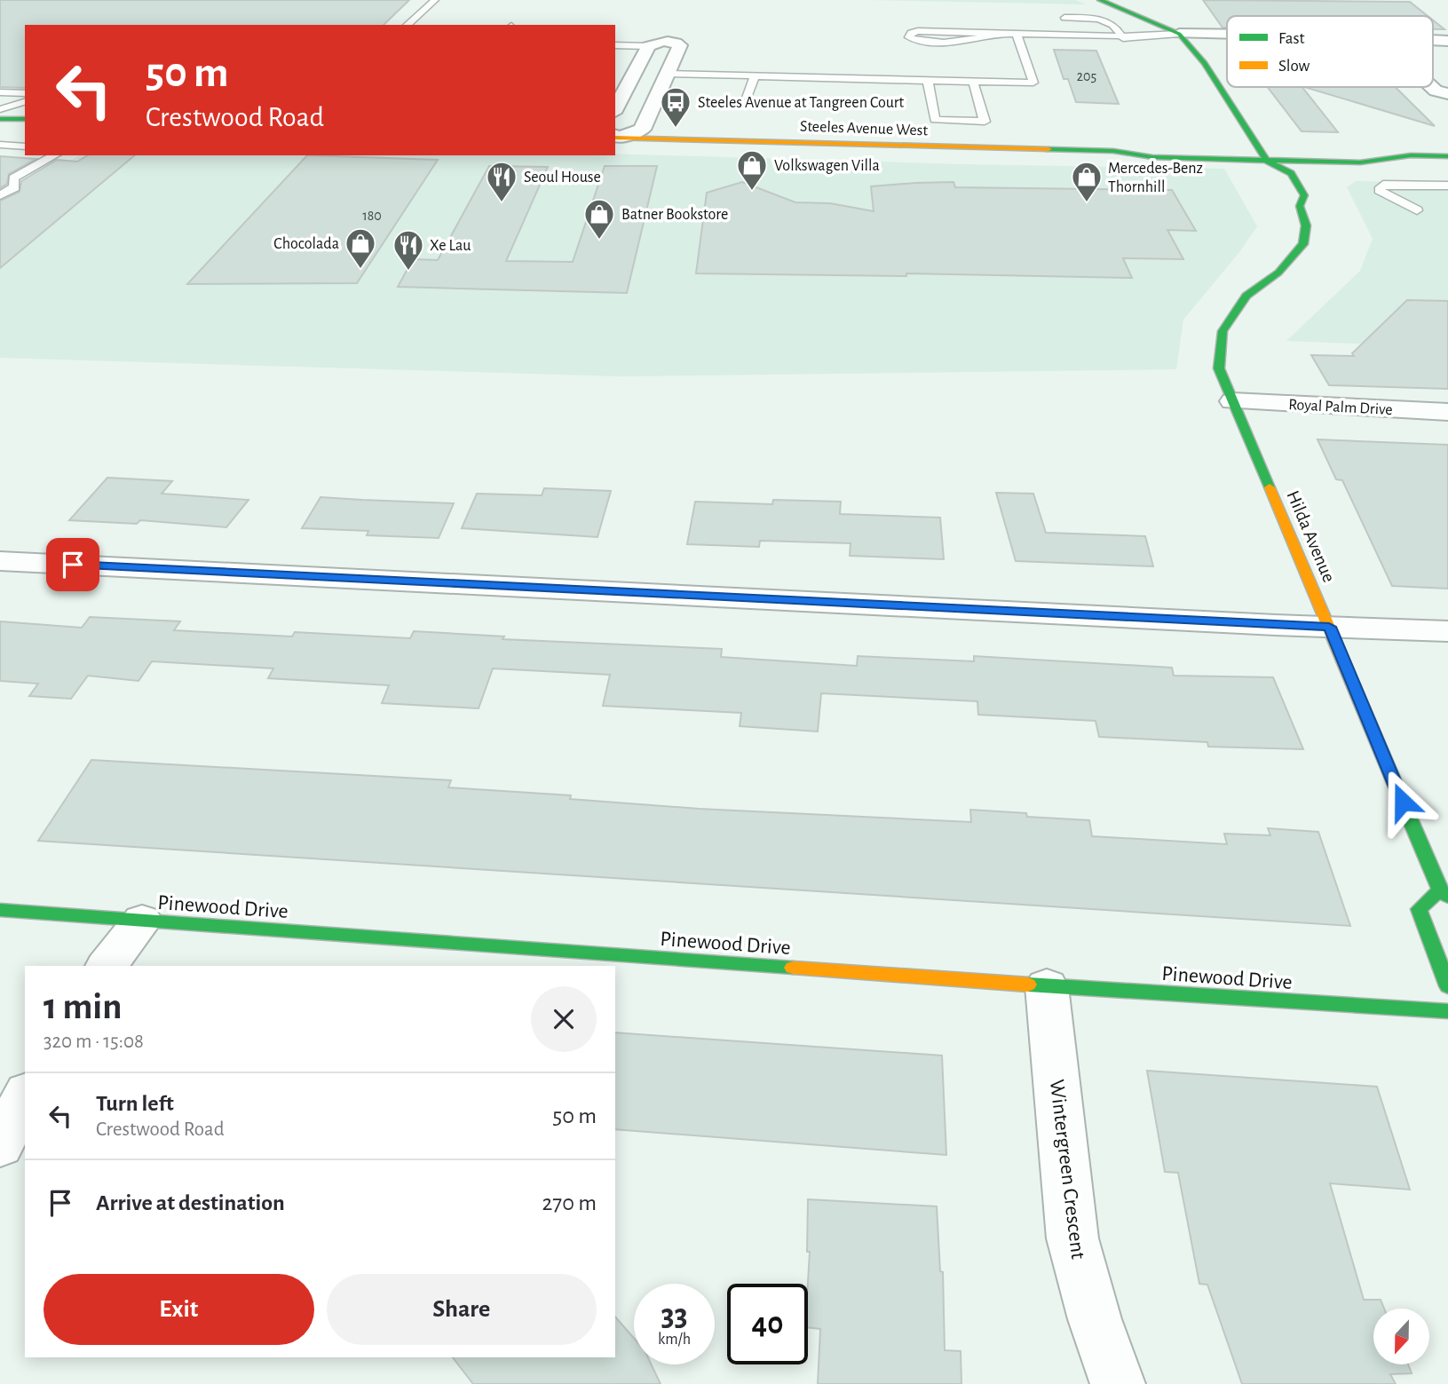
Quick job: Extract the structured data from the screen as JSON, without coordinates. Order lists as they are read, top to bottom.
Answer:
{
  "streets": {
    "street": [
      "Steeles Avenue West",
      "Royal Palm Drive",
      "Hilda Avenue",
      "Pinewood Drive",
      "Wintergreen Crescent"
    ]
  },
  "crossings": [
    ["Steeles Avenue West", "Hilda Avenue"],
    ["Royal Palm Drive", "Hilda Avenue"],
    ["Pinewood Drive", "Wintergreen Crescent"]
  ],
  "places": {
    "bus stop": ["Steeles Avenue at Tangreen Court"],
    "shop": [
      "Volkswagen Villa",
      "Mercedes-Benz Thornhill",
      "Batner Bookstore",
      "Chocolada"
    ],
    "restaurant": ["Seoul House", "Xe Lau"]
  },
  "house_numbers": ["205", "180"],
  "legend": ["Fast", "Slow"],
  "north": "bottom",
  "page": {
    "turn": ["50 m", "Crestwood Road"],
    "heading": ["1 min", "320 m · 15:08"],
    "list": [
      {
        "name": "Turn left",
        "note": "Crestwood Road",
        "value": "50 m"
      },
      {
        "name": "Arrive at destination",
        "value": "270 m"
      }
    ],
    "buttons": ["Exit", "Share"],
    "speed": "33 km/h",
    "limit": "40"
  }
}
